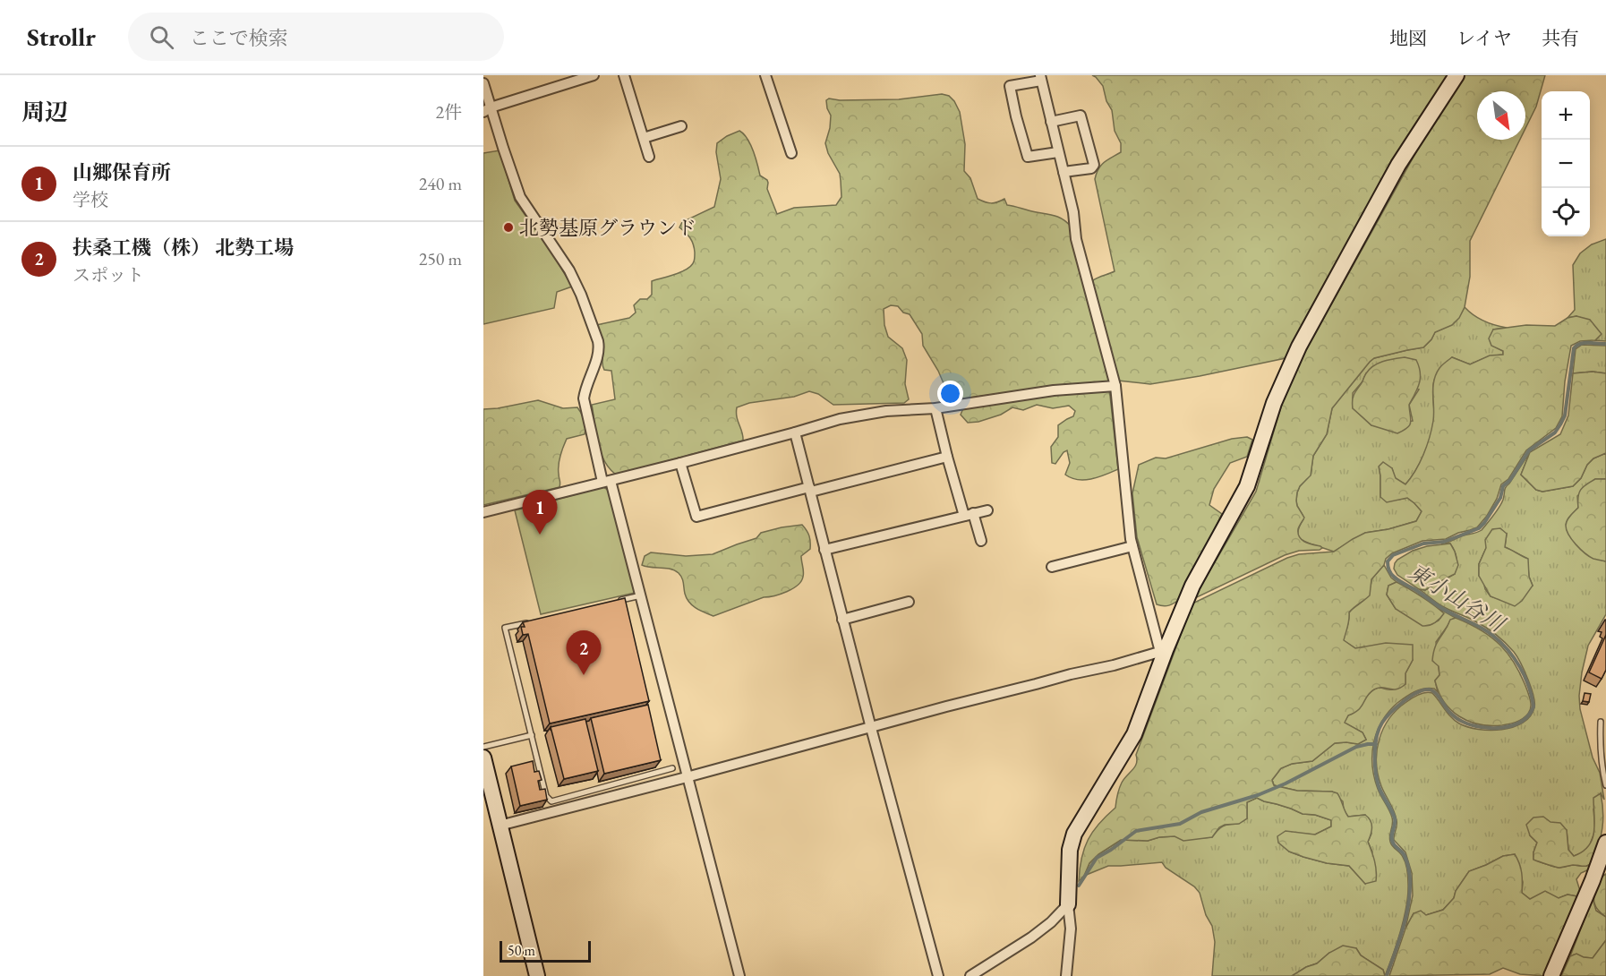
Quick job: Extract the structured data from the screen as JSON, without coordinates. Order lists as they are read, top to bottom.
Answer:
{
  "water": ["東小山谷川"],
  "places": ["北勢基原グラウンド"],
  "scale_bar": "50 m",
  "north": "bottom right",
  "page": {
    "header": "Strollr",
    "search": "ここで検索",
    "nav": ["地図", "レイヤ", "共有"],
    "heading": ["周辺", "2件"],
    "map_buttons": ["+", "−"],
    "list": [
      {
        "mark": "1",
        "name": "山郷保育所",
        "note": "学校",
        "value": "240 m"
      },
      {
        "mark": "2",
        "name": "扶桑工機（株） 北勢工場",
        "note": "スポット",
        "value": "250 m"
      }
    ],
    "pins": ["1", "2"],
    "scale": "50 m"
  }
}
